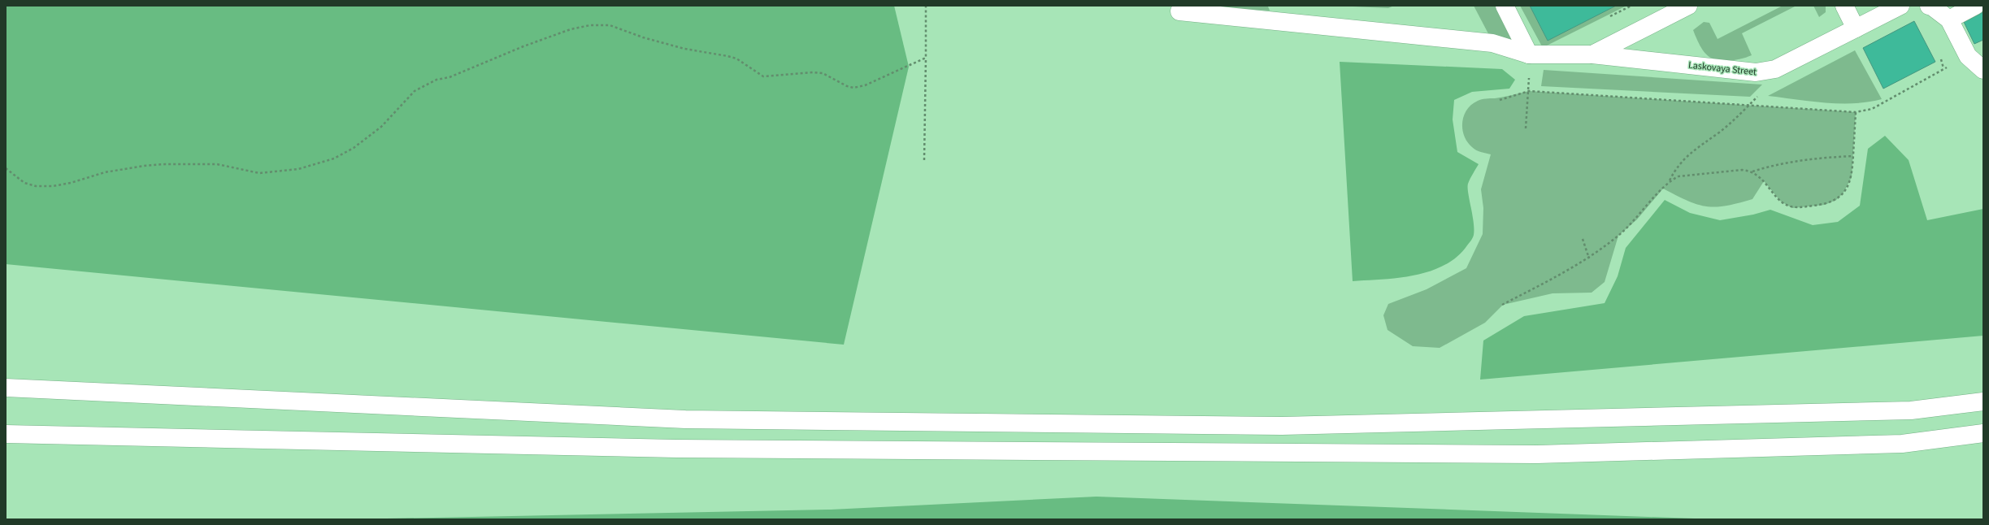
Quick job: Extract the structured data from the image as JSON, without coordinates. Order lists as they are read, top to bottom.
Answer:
{
  "streets": {
    "main road": ["Laskovaya Street"]
  }
}
